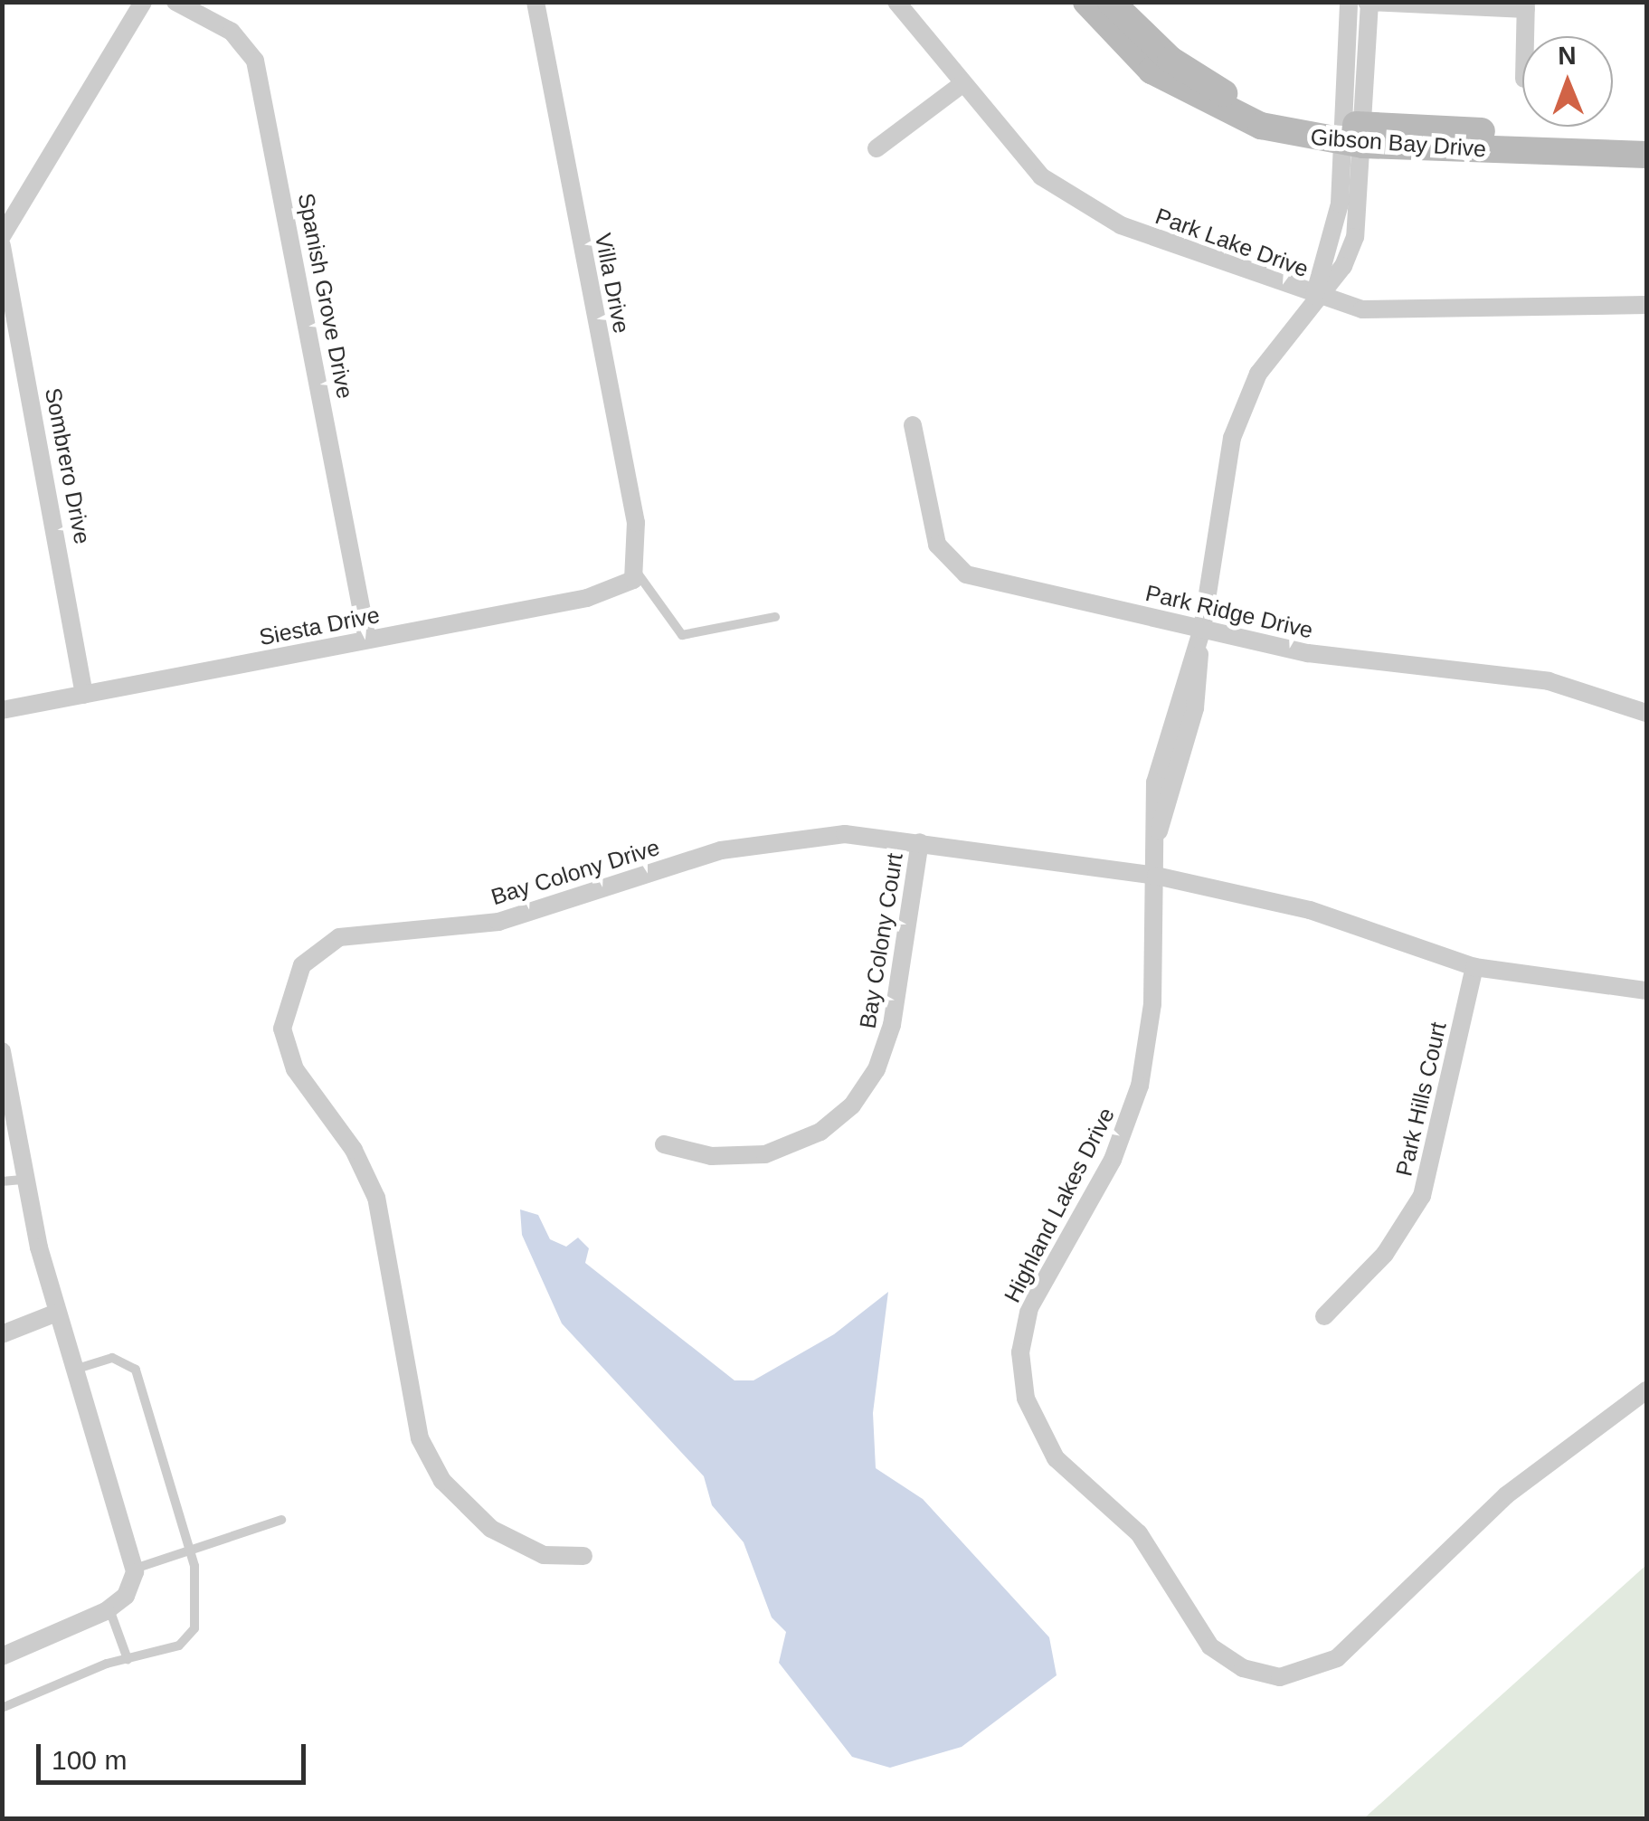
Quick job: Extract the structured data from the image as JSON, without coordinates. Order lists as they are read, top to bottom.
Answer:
{
  "streets": {
    "street": [
      "Gibson Bay Drive",
      "Park Lake Drive",
      "Villa Drive",
      "Spanish Grove Drive",
      "Sombrero Drive",
      "Park Ridge Drive",
      "Siesta Drive",
      "Bay Colony Drive",
      "Bay Colony Court",
      "Park Hills Court",
      "Highland Lakes Drive"
    ]
  },
  "crossings": [
    ["Gibson Bay Drive", "Highland Lakes Drive"],
    ["Park Lake Drive", "Highland Lakes Drive"],
    ["Villa Drive", "Siesta Drive"],
    ["Spanish Grove Drive", "Siesta Drive"],
    ["Sombrero Drive", "Siesta Drive"],
    ["Park Ridge Drive", "Highland Lakes Drive"],
    ["Bay Colony Drive", "Bay Colony Court"],
    ["Bay Colony Drive", "Highland Lakes Drive"]
  ],
  "scale_bar": "100 m",
  "north": "top"
}
